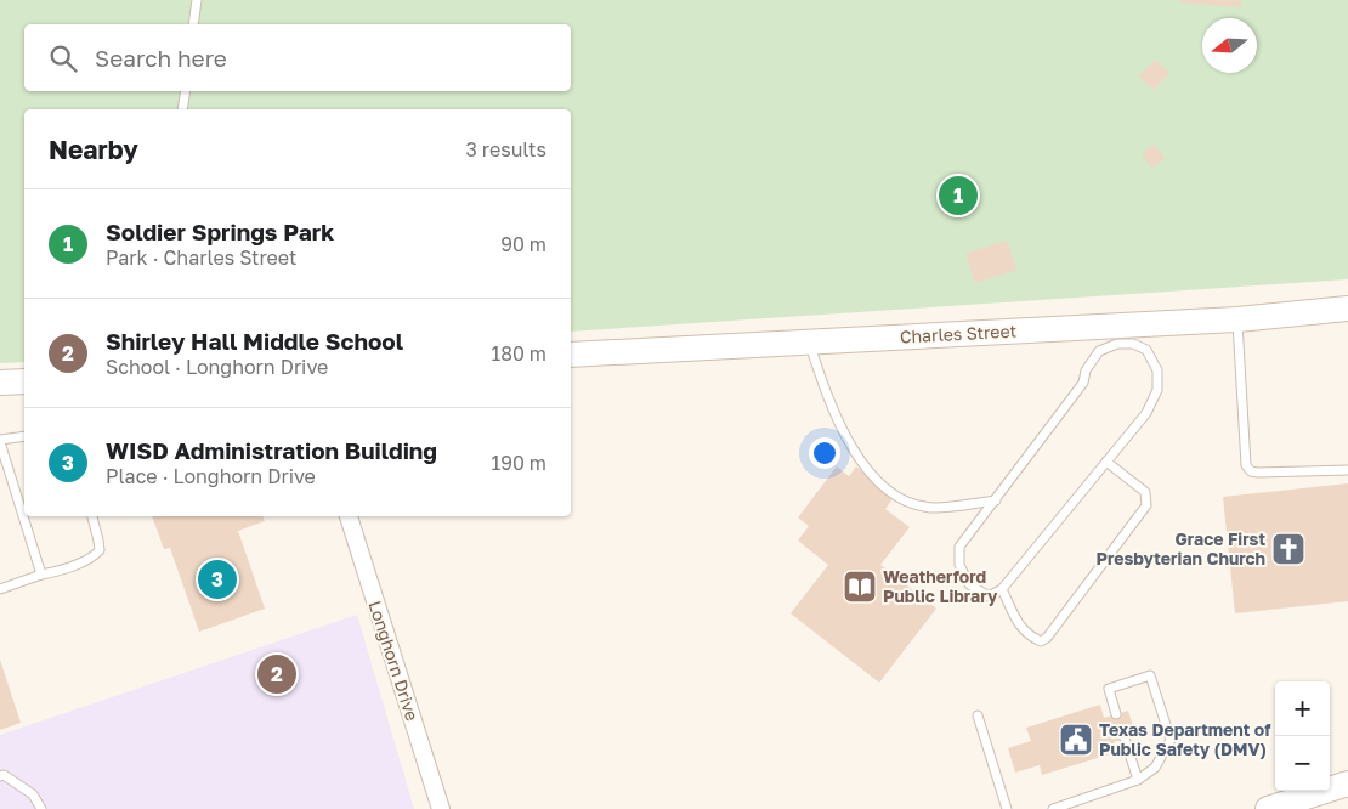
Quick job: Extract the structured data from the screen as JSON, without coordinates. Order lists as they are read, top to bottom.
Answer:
{
  "streets": {
    "street": ["Charles Street", "Longhorn Drive"]
  },
  "places": {
    "church": ["Grace First Presbyterian Church"],
    "library": ["Weatherford Public Library"],
    "public building": ["Texas Department of Public Safety (DMV)"]
  },
  "north": "left",
  "page": {
    "search": "Search here",
    "heading": ["Nearby", "3 results"],
    "pins": ["1", "3", "2"],
    "list": [
      {
        "mark": "1",
        "name": "Soldier Springs Park",
        "note": "Park · Charles Street",
        "value": "90 m"
      },
      {
        "mark": "2",
        "name": "Shirley Hall Middle School",
        "note": "School · Longhorn Drive",
        "value": "180 m"
      },
      {
        "mark": "3",
        "name": "WISD Administration Building",
        "note": "Place · Longhorn Drive",
        "value": "190 m"
      }
    ],
    "map_buttons": ["+", "−"]
  }
}
